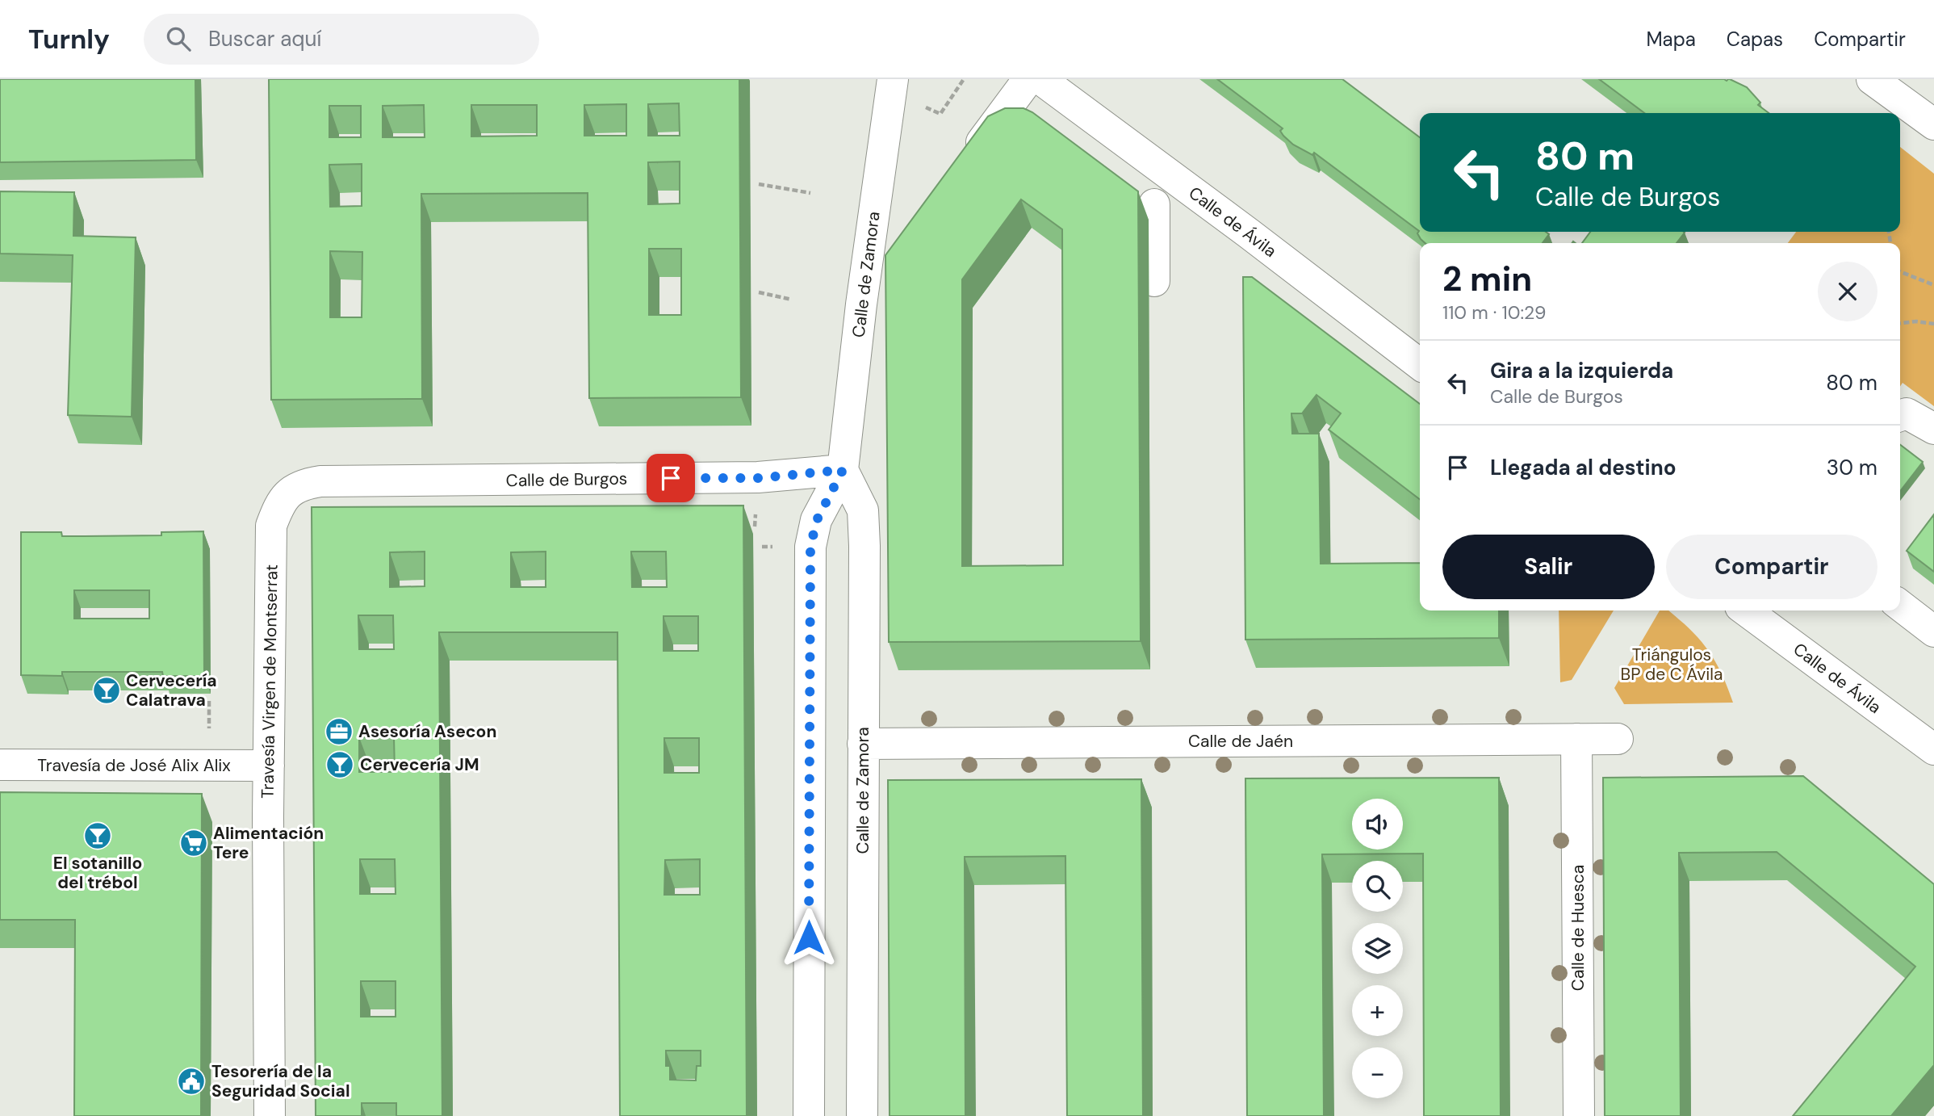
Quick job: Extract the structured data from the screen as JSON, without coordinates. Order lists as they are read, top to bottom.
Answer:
{
  "streets": {
    "street": [
      "Calle de Ávila",
      "Calle de Zamora",
      "Calle de Burgos",
      "Travesía Virgen de Montserrat",
      "Calle de Jaén",
      "Travesía de José Alix Alix",
      "Calle de Huesca"
    ]
  },
  "crossings": [
    ["Calle de Zamora", "Calle de Burgos"],
    ["Calle de Zamora", "Calle de Jaén"],
    ["Calle de Burgos", "Travesía Virgen de Montserrat"],
    ["Travesía Virgen de Montserrat", "Travesía de José Alix Alix"],
    ["Calle de Jaén", "Calle de Huesca"]
  ],
  "parks": ["Triángulos BP de C Ávila"],
  "places": {
    "bar": ["Cervecería Calatrava", "Cervecería JM", "El sotanillo del trébol"],
    "office": ["Asesoría Asecon"],
    "supermarket": ["Alimentación Tere"],
    "public building": ["Tesorería de la Seguridad Social"]
  },
  "page": {
    "header": "Turnly",
    "search": "Buscar aquí",
    "nav": ["Mapa", "Capas", "Compartir"],
    "turn": ["80 m", "Calle de Burgos"],
    "heading": ["2 min", "110 m · 10:29"],
    "list": [
      {
        "name": "Gira a la izquierda",
        "note": "Calle de Burgos",
        "value": "80 m"
      },
      {
        "name": "Llegada al destino",
        "value": "30 m"
      }
    ],
    "buttons": ["Salir", "Compartir"],
    "map_buttons": ["+", "−"]
  }
}
